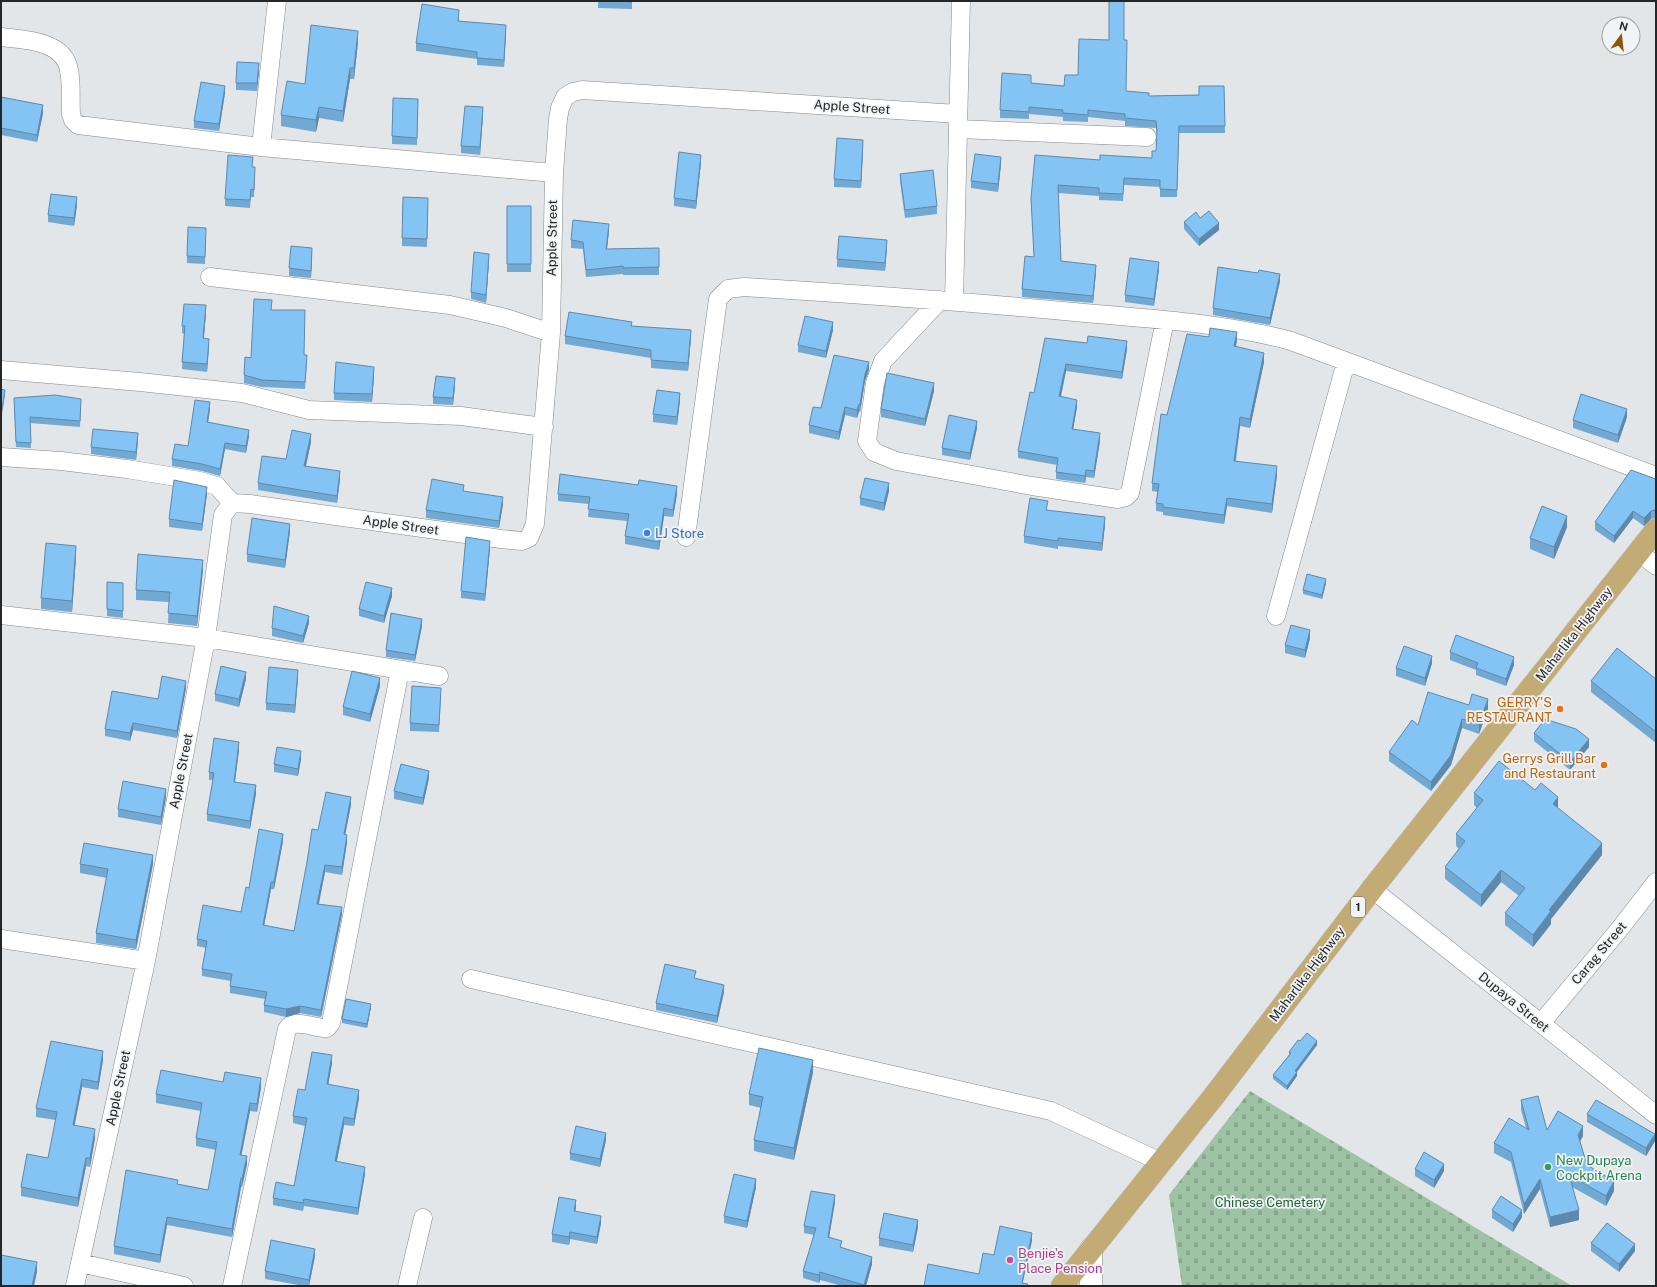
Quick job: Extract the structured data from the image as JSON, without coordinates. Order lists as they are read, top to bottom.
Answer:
{
  "streets": {
    "highway": ["Maharlika Highway", "1"],
    "street": ["Apple Street", "Carag Street", "Dupaya Street"]
  },
  "crossings": [
    ["Maharlika Highway", "Dupaya Street"],
    ["Carag Street", "Dupaya Street"]
  ],
  "parks": ["Chinese Cemetery"],
  "places": [
    "LJ Store",
    "GERRY'S RESTAURANT",
    "Gerrys Grill Bar and Restaurant",
    "New Dupaya Cockpit Arena",
    "Benjie's Place Pension"
  ],
  "north": "top"
}
